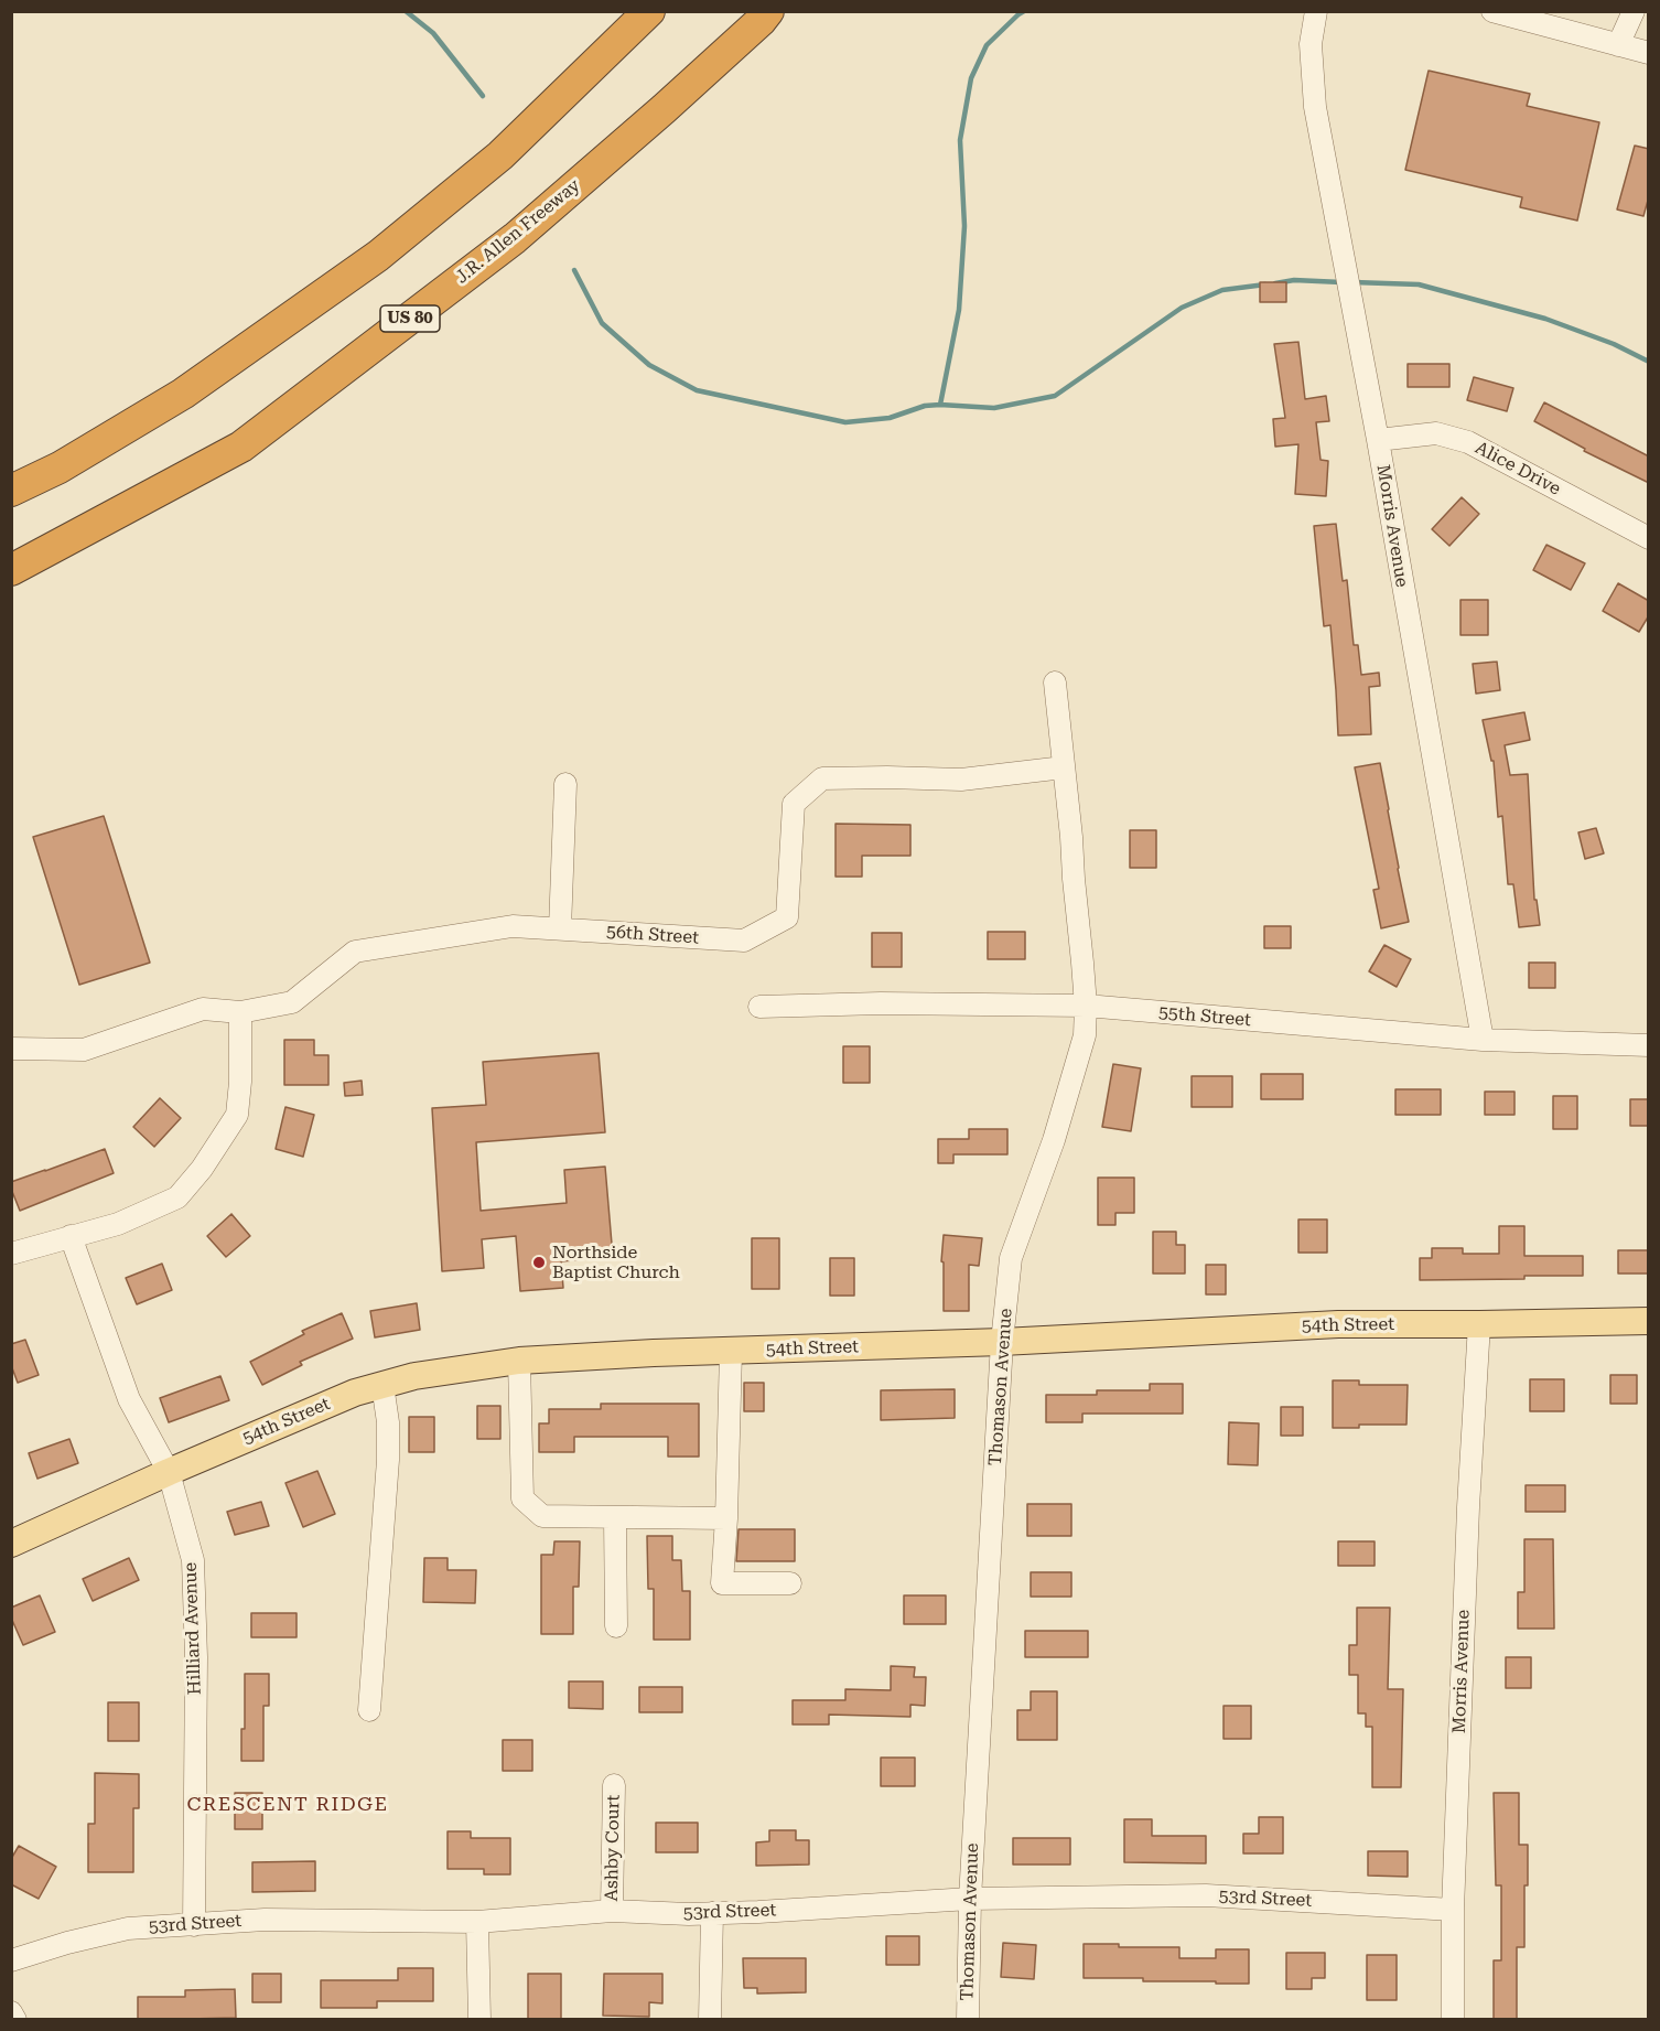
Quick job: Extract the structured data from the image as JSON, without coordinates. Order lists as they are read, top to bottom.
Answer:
{
  "streets": {
    "highway": ["J.R. Allen Freeway", "US 80"],
    "main road": ["54th Street"],
    "street": [
      "Alice Drive",
      "Morris Avenue",
      "56th Street",
      "55th Street",
      "Thomason Avenue",
      "Hilliard Avenue",
      "Ashby Court",
      "53rd Street"
    ]
  },
  "crossings": [
    ["Alice Drive", "Morris Avenue"],
    ["Morris Avenue", "55th Street"],
    ["Morris Avenue", "54th Street"],
    ["Morris Avenue", "53rd Street"],
    ["56th Street", "Thomason Avenue"],
    ["55th Street", "Thomason Avenue"],
    ["54th Street", "Thomason Avenue"],
    ["54th Street", "Hilliard Avenue"],
    ["Thomason Avenue", "53rd Street"],
    ["Hilliard Avenue", "53rd Street"],
    ["Ashby Court", "53rd Street"]
  ],
  "districts": ["CRESCENT RIDGE"],
  "places": ["Northside Baptist Church"]
}
